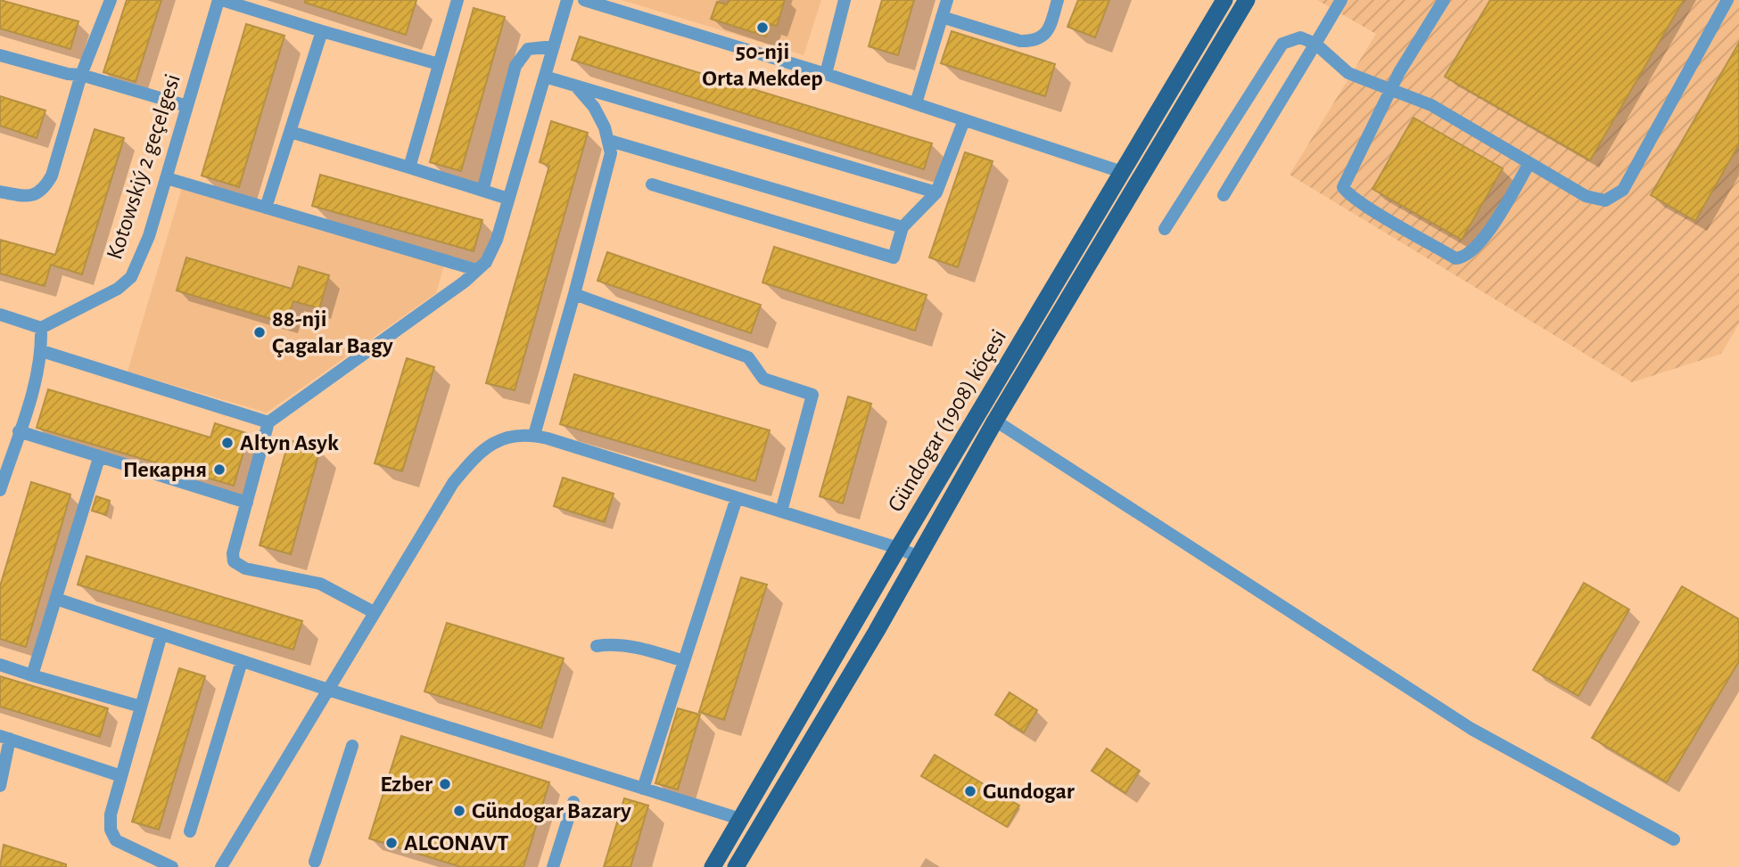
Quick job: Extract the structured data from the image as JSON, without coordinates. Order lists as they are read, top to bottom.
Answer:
{
  "streets": {
    "main road": ["Gündogar (1908) köçesi"],
    "street": ["Kotowskiý 2 geçelgesi"]
  },
  "places": [
    "50-nji Orta Mekdep",
    "88-nji Çagalar Bagy",
    "Altyn Asyk",
    "Пекарня",
    "Ezber",
    "Gundogar",
    "Gündogar Bazary",
    "ALCONAVT"
  ]
}
